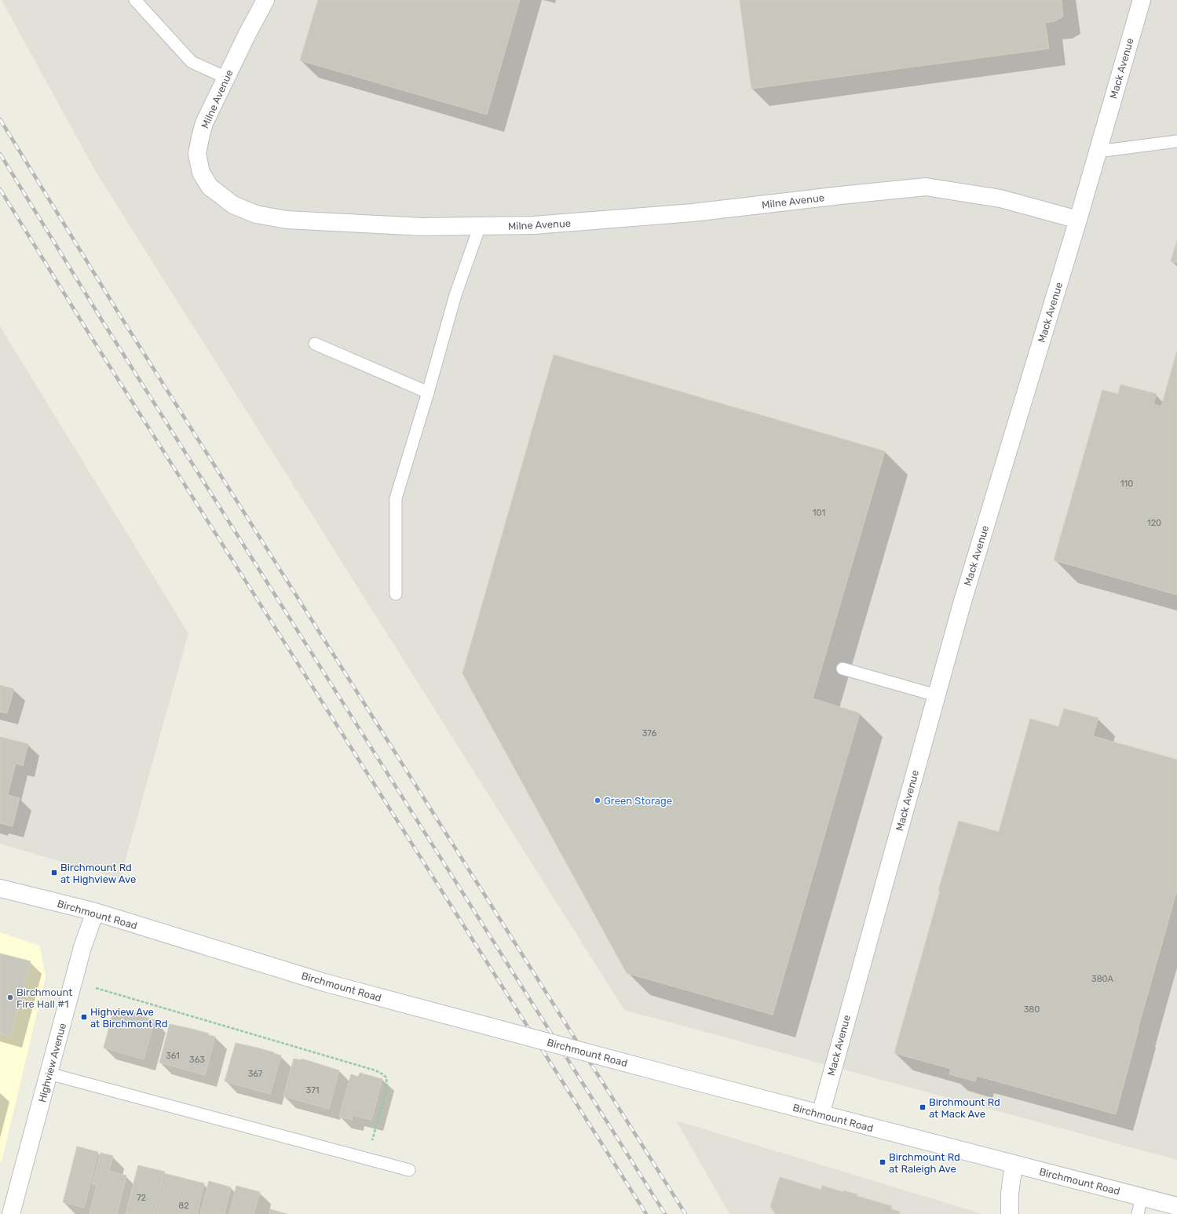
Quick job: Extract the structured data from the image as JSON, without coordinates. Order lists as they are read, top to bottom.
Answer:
{
  "streets": {
    "street": [
      "Mack Avenue",
      "Milne Avenue",
      "Birchmount Road",
      "Highview Avenue"
    ]
  },
  "crossings": [
    ["Mack Avenue", "Milne Avenue"],
    ["Mack Avenue", "Birchmount Road"],
    ["Birchmount Road", "Highview Avenue"]
  ],
  "places": {
    "other": ["Green Storage", "Birchmount Fire Hall #1"],
    "transit": [
      "Birchmount Rd at Highview Ave",
      "Highview Ave at Birchmont Rd",
      "Birchmount Rd at Mack Ave",
      "Birchmount Rd at Raleigh Ave"
    ]
  },
  "house_numbers": [
    "110",
    "101",
    "120",
    "376",
    "380A",
    "380",
    "361",
    "363",
    "367",
    "371",
    "72",
    "82"
  ]
}
